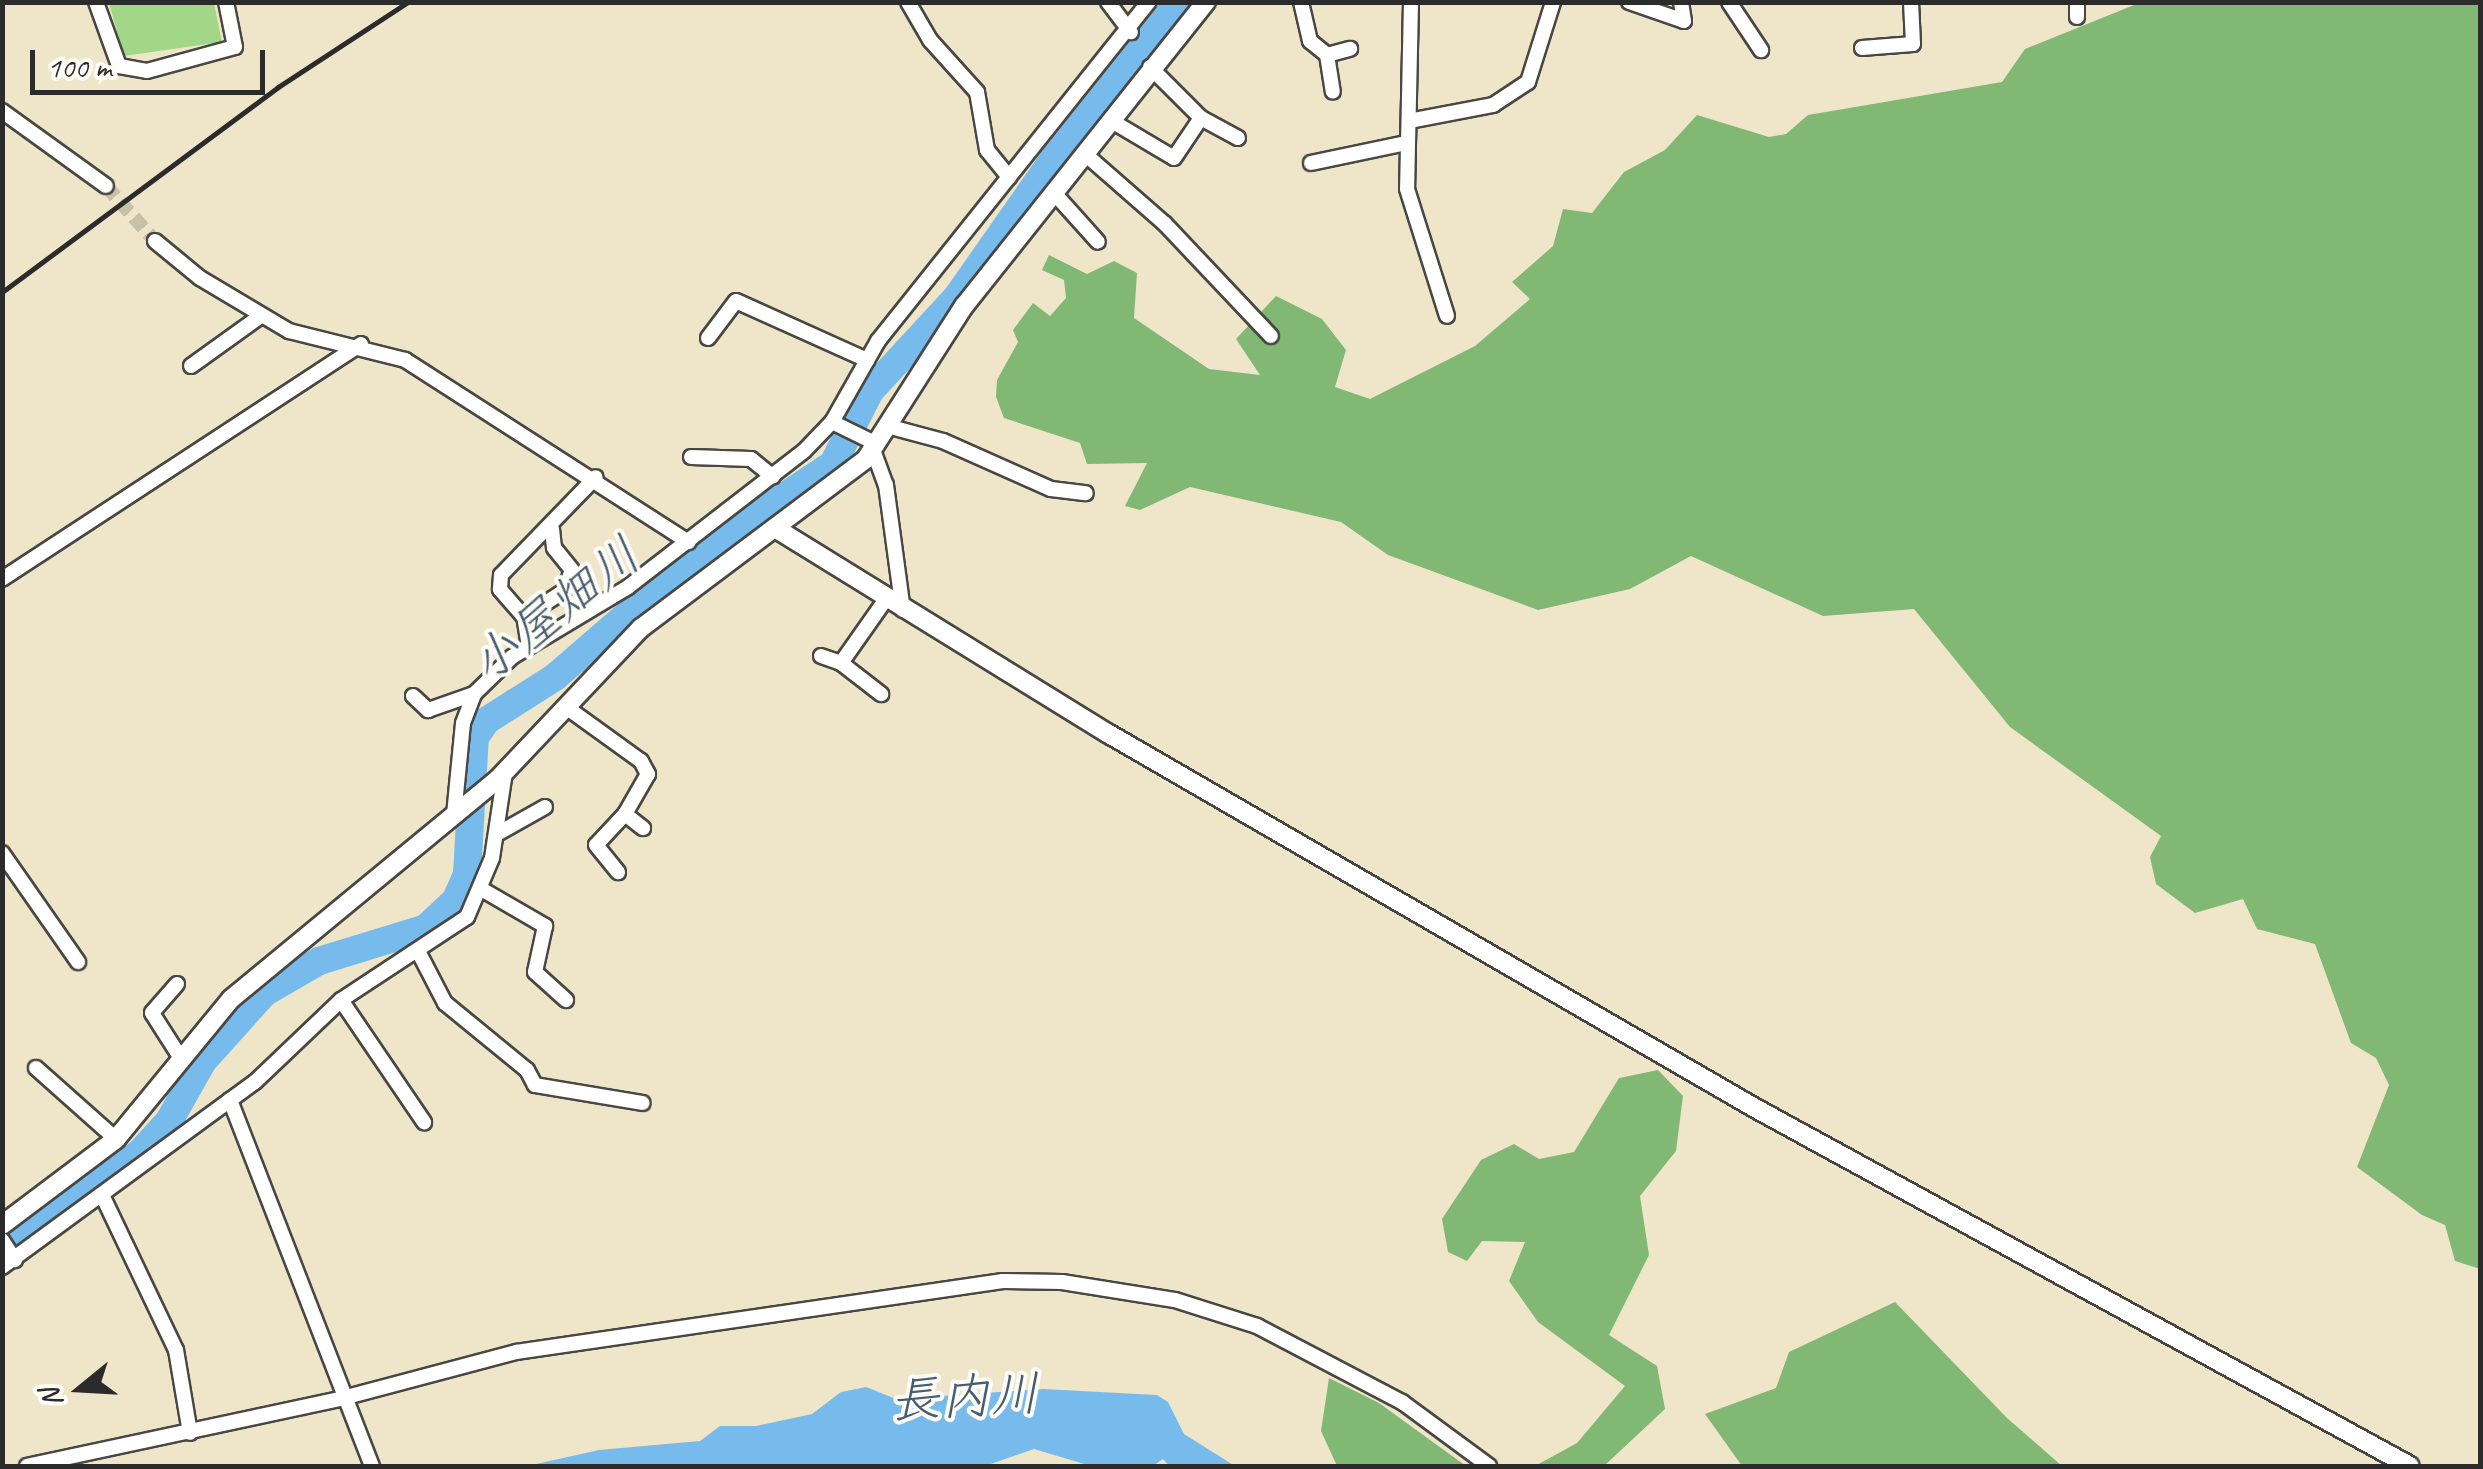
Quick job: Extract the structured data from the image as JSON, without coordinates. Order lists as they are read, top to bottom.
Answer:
{
  "water": ["小屋畑川", "長内川"],
  "scale_bar": "100 m",
  "north": "left"
}
